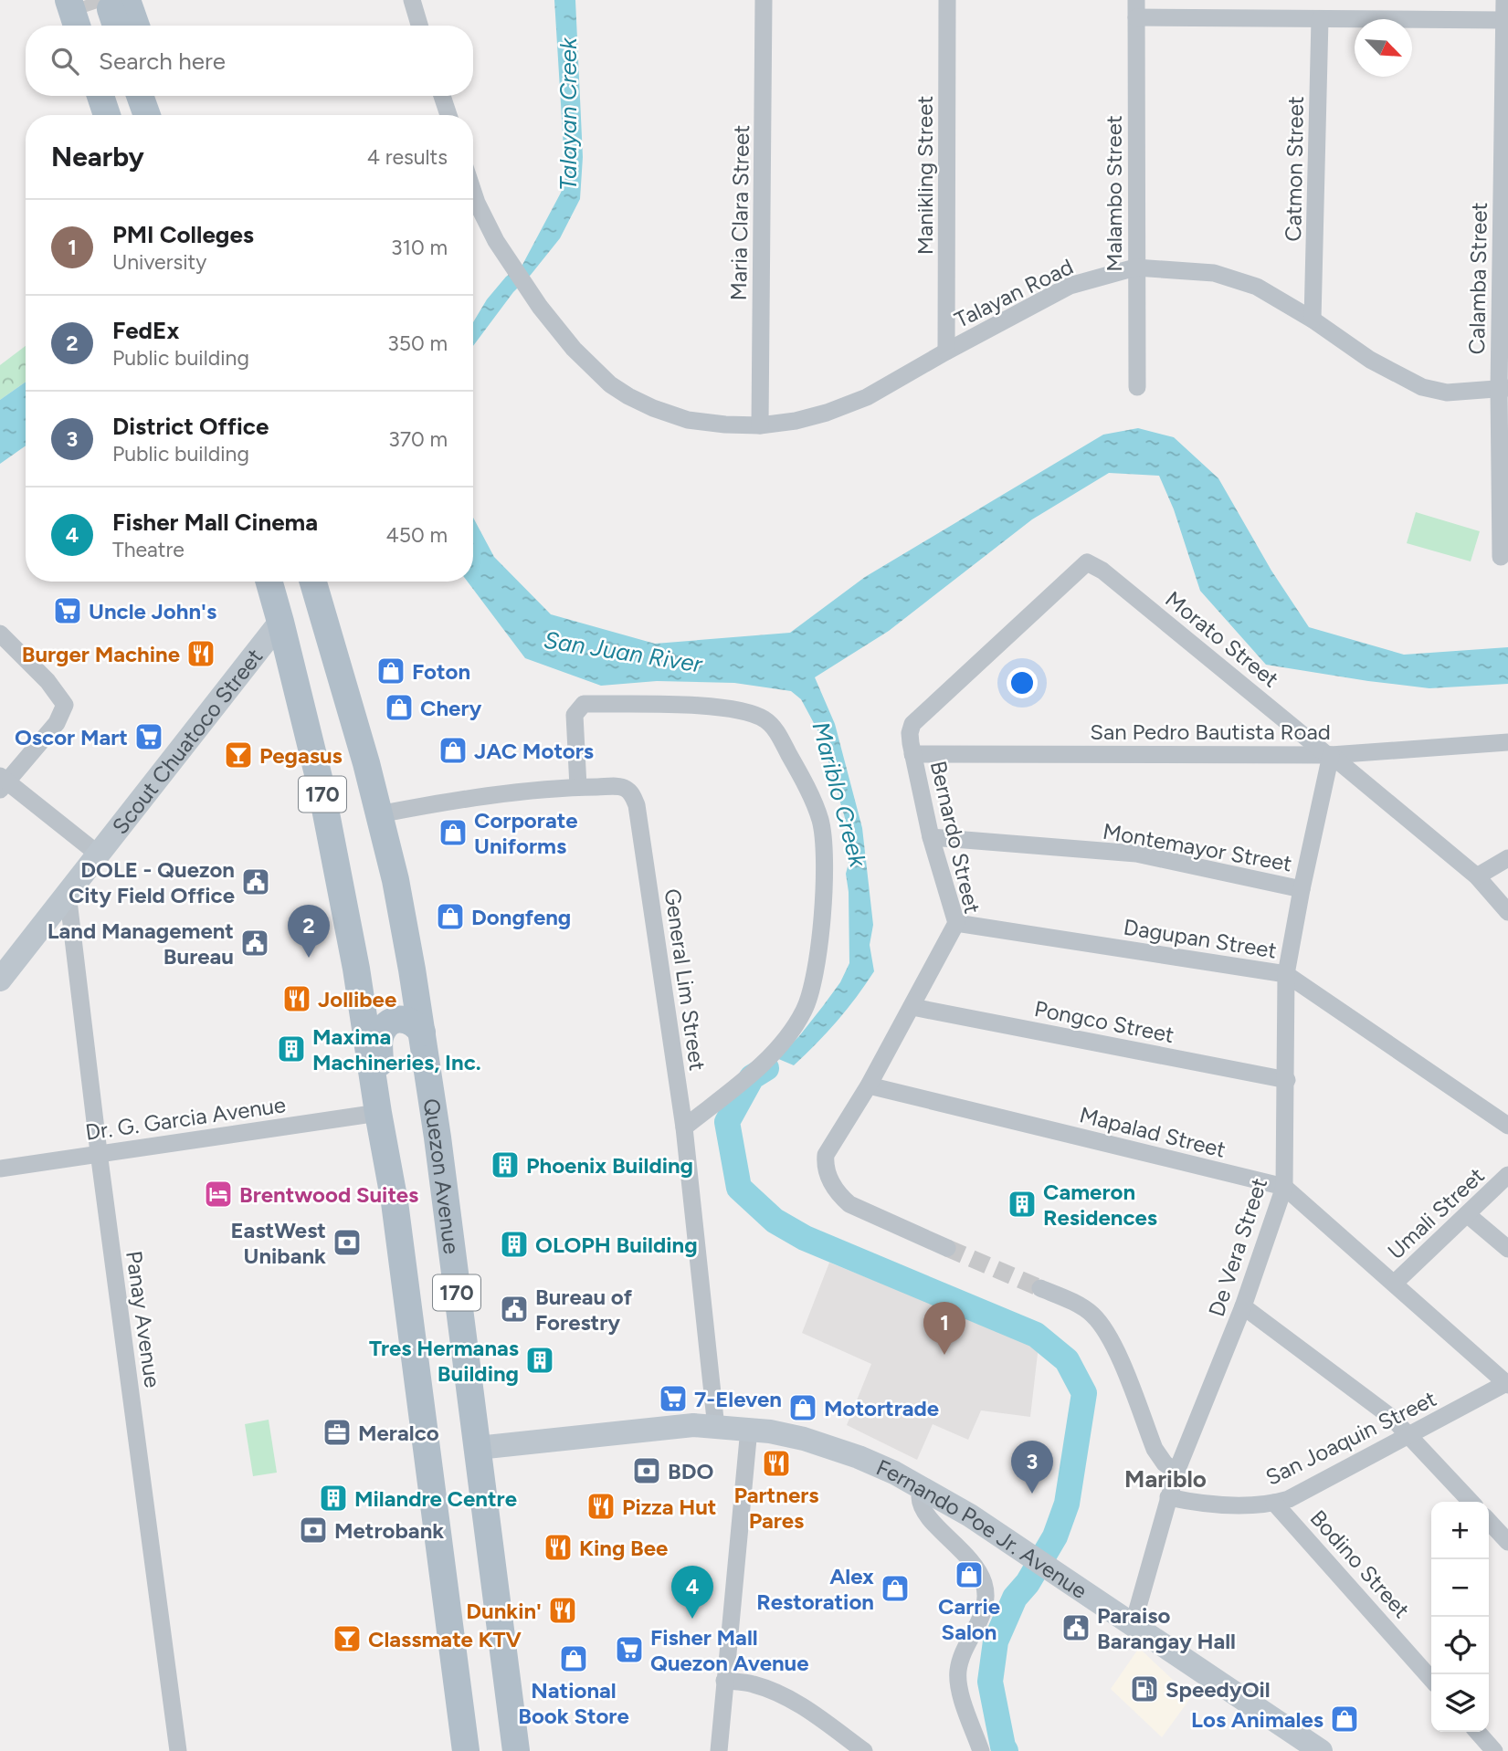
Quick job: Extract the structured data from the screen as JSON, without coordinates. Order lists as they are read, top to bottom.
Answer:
{
  "streets": {
    "main road": [
      "Scout Chuatoco Street",
      "170",
      "Quezon Avenue",
      "Fernando Poe Jr. Avenue"
    ],
    "street": [
      "Catmon Street",
      "Manikling Street",
      "Malambo Street",
      "Maria Clara Street",
      "Calamba Street",
      "Talayan Road",
      "Morato Street",
      "San Pedro Bautista Road",
      "Bernardo Street",
      "Montemayor Street",
      "Dagupan Street",
      "General Lim Street",
      "Pongco Street",
      "Dr. G. Garcia Avenue",
      "Mapalad Street",
      "Umali Street",
      "De Vera Street",
      "Panay Avenue",
      "San Joaquin Street",
      "Bodino Street"
    ]
  },
  "crossings": [
    ["Catmon Street", "Talayan Road"],
    ["Manikling Street", "Talayan Road"],
    ["Malambo Street", "Talayan Road"],
    ["Maria Clara Street", "Talayan Road"],
    ["Calamba Street", "Talayan Road"],
    ["Morato Street", "San Pedro Bautista Road"],
    ["Morato Street", "Bernardo Street"],
    ["Morato Street", "De Vera Street"],
    ["San Pedro Bautista Road", "Bernardo Street"],
    ["San Pedro Bautista Road", "De Vera Street"],
    ["Scout Chuatoco Street", "170"],
    ["Scout Chuatoco Street", "Panay Avenue"],
    ["170", "Dr. G. Garcia Avenue"],
    ["Bernardo Street", "Montemayor Street"],
    ["Bernardo Street", "Dagupan Street"],
    ["Bernardo Street", "Pongco Street"],
    ["Bernardo Street", "Mapalad Street"],
    ["Montemayor Street", "De Vera Street"],
    ["Dagupan Street", "De Vera Street"],
    ["General Lim Street", "Quezon Avenue"],
    ["General Lim Street", "Fernando Poe Jr. Avenue"],
    ["Pongco Street", "De Vera Street"],
    ["Dr. G. Garcia Avenue", "Panay Avenue"],
    ["Mapalad Street", "Umali Street"],
    ["Mapalad Street", "De Vera Street"],
    ["Mapalad Street", "San Joaquin Street"],
    ["Quezon Avenue", "Fernando Poe Jr. Avenue"],
    ["De Vera Street", "San Joaquin Street"],
    ["De Vera Street", "Fernando Poe Jr. Avenue"],
    ["San Joaquin Street", "Bodino Street"]
  ],
  "districts": ["Mariblo"],
  "water": ["Talayan Creek", "San Juan River", "Mariblo Creek"],
  "places": {
    "supermarket": [
      "Uncle John's",
      "Oscor Mart",
      "7-Eleven",
      "Fisher Mall Quezon Avenue"
    ],
    "restaurant": [
      "Burger Machine",
      "Jollibee",
      "Partners Pares",
      "Pizza Hut",
      "King Bee",
      "Dunkin'"
    ],
    "shop": [
      "Foton",
      "Chery",
      "JAC Motors",
      "Corporate Uniforms",
      "Dongfeng",
      "Motortrade",
      "Carrie Salon",
      "Alex Restoration",
      "National Book Store",
      "Los Animales"
    ],
    "bar": ["Pegasus", "Classmate KTV"],
    "public building": [
      "DOLE - Quezon City Field Office",
      "Land Management Bureau",
      "Bureau of Forestry",
      "Paraiso Barangay Hall"
    ],
    "building": [
      "Maxima Machineries, Inc.",
      "Phoenix Building",
      "Cameron Residences",
      "OLOPH Building",
      "Tres Hermanas Building",
      "Milandre Centre"
    ],
    "hotel": ["Brentwood Suites"],
    "bank": ["EastWest Unibank", "BDO", "Metrobank"],
    "office": ["Meralco"],
    "fuel station": ["SpeedyOil"]
  },
  "north": "bottom right",
  "page": {
    "search": "Search here",
    "heading": ["Nearby", "4 results"],
    "list": [
      {
        "mark": "1",
        "name": "PMI Colleges",
        "note": "University",
        "value": "310 m"
      },
      {
        "mark": "2",
        "name": "FedEx",
        "note": "Public building",
        "value": "350 m"
      },
      {
        "mark": "3",
        "name": "District Office",
        "note": "Public building",
        "value": "370 m"
      },
      {
        "mark": "4",
        "name": "Fisher Mall Cinema",
        "note": "Theatre",
        "value": "450 m"
      }
    ],
    "pins": [
      "2",
      "1",
      "3",
      "4"
    ],
    "map_buttons": ["+", "−"]
  }
}
